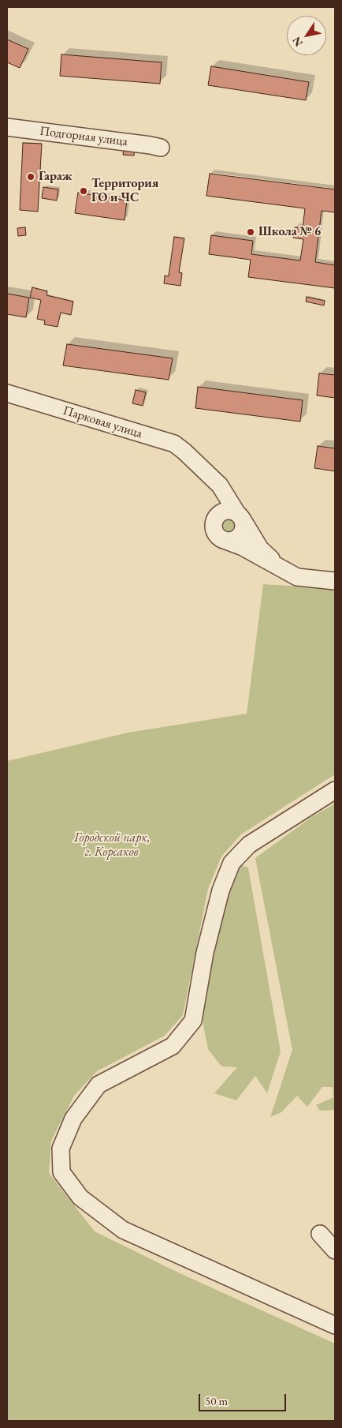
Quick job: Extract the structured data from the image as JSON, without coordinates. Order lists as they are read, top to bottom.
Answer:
{
  "streets": {
    "street": ["Подгорная улица", "Парковая улица"]
  },
  "parks": ["Городской парк, г. Корсаков"],
  "places": ["Гараж", "Территория ГО и ЧС", "Школа № 6"],
  "scale_bar": "50 m",
  "north": "bottom left"
}
